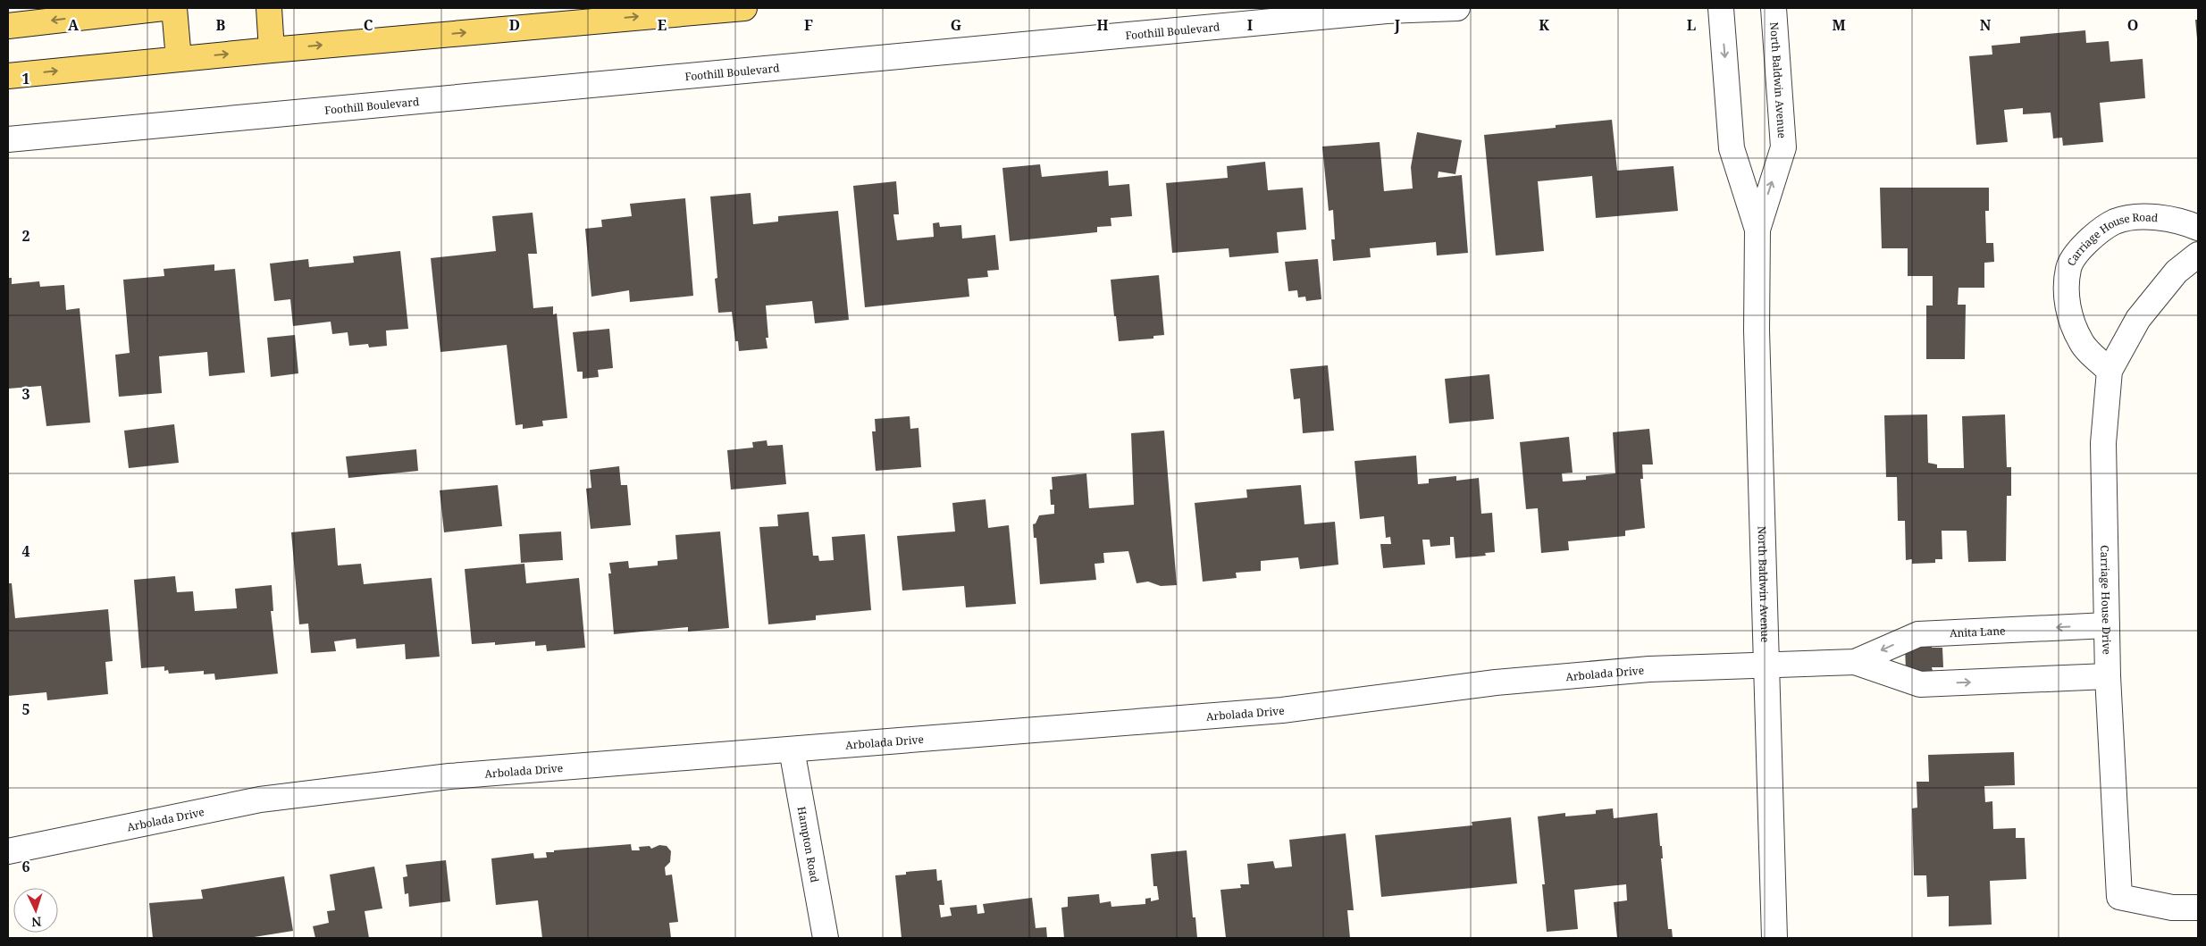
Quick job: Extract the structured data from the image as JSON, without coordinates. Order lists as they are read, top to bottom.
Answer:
{
  "streets": {
    "street": [
      "Foothill Boulevard",
      "North Baldwin Avenue",
      "Carriage House Road",
      "Carriage House Drive",
      "Anita Lane",
      "Arbolada Drive",
      "Hampton Road"
    ]
  },
  "crossings": [
    ["North Baldwin Avenue", "Anita Lane"],
    ["North Baldwin Avenue", "Arbolada Drive"],
    ["Carriage House Road", "Carriage House Drive"],
    ["Carriage House Drive", "Anita Lane"],
    ["Anita Lane", "Arbolada Drive"],
    ["Arbolada Drive", "Hampton Road"]
  ],
  "north": "bottom",
  "grid": {
    "columns": [
      "A",
      "B",
      "C",
      "D",
      "E",
      "F",
      "G",
      "H",
      "I",
      "J",
      "K",
      "L",
      "M",
      "N",
      "O"
    ],
    "rows": [
      "1",
      "2",
      "3",
      "4",
      "5",
      "6"
    ]
  }
}
